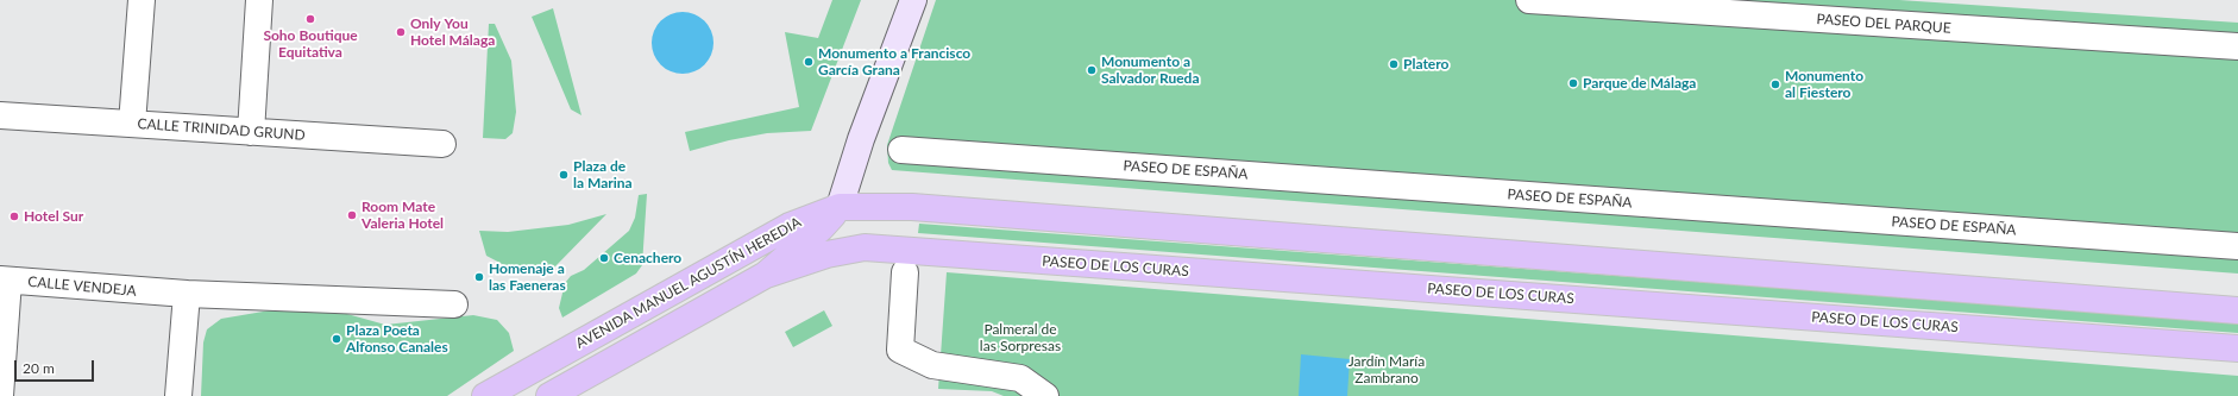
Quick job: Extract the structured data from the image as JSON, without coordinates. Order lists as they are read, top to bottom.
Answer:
{
  "streets": {
    "main road": ["PASEO DE LOS CURAS", "AVENIDA MANUEL AGUSTÍN HEREDIA"],
    "street": [
      "PASEO DEL PARQUE",
      "CALLE TRINIDAD GRUND",
      "PASEO DE ESPAÑA",
      "CALLE VENDEJA"
    ]
  },
  "crossings": [
    ["PASEO DE LOS CURAS", "AVENIDA MANUEL AGUSTÍN HEREDIA"]
  ],
  "parks": ["Palmeral de las Sorpresas", "Jardín María Zambrano"],
  "places": [
    "Soho Boutique Equitativa",
    "Only You Hotel Málaga",
    "Monumento a Francisco García Grana",
    "Platero",
    "Monumento a Salvador Rueda",
    "Parque de Málaga",
    "Monumento al Fiestero",
    "Plaza de la Marina",
    "Room Mate Valeria Hotel",
    "Hotel Sur",
    "Cenachero",
    "Homenaje a las Faeneras",
    "Plaza Poeta Alfonso Canales"
  ],
  "scale_bar": "20 m"
}
